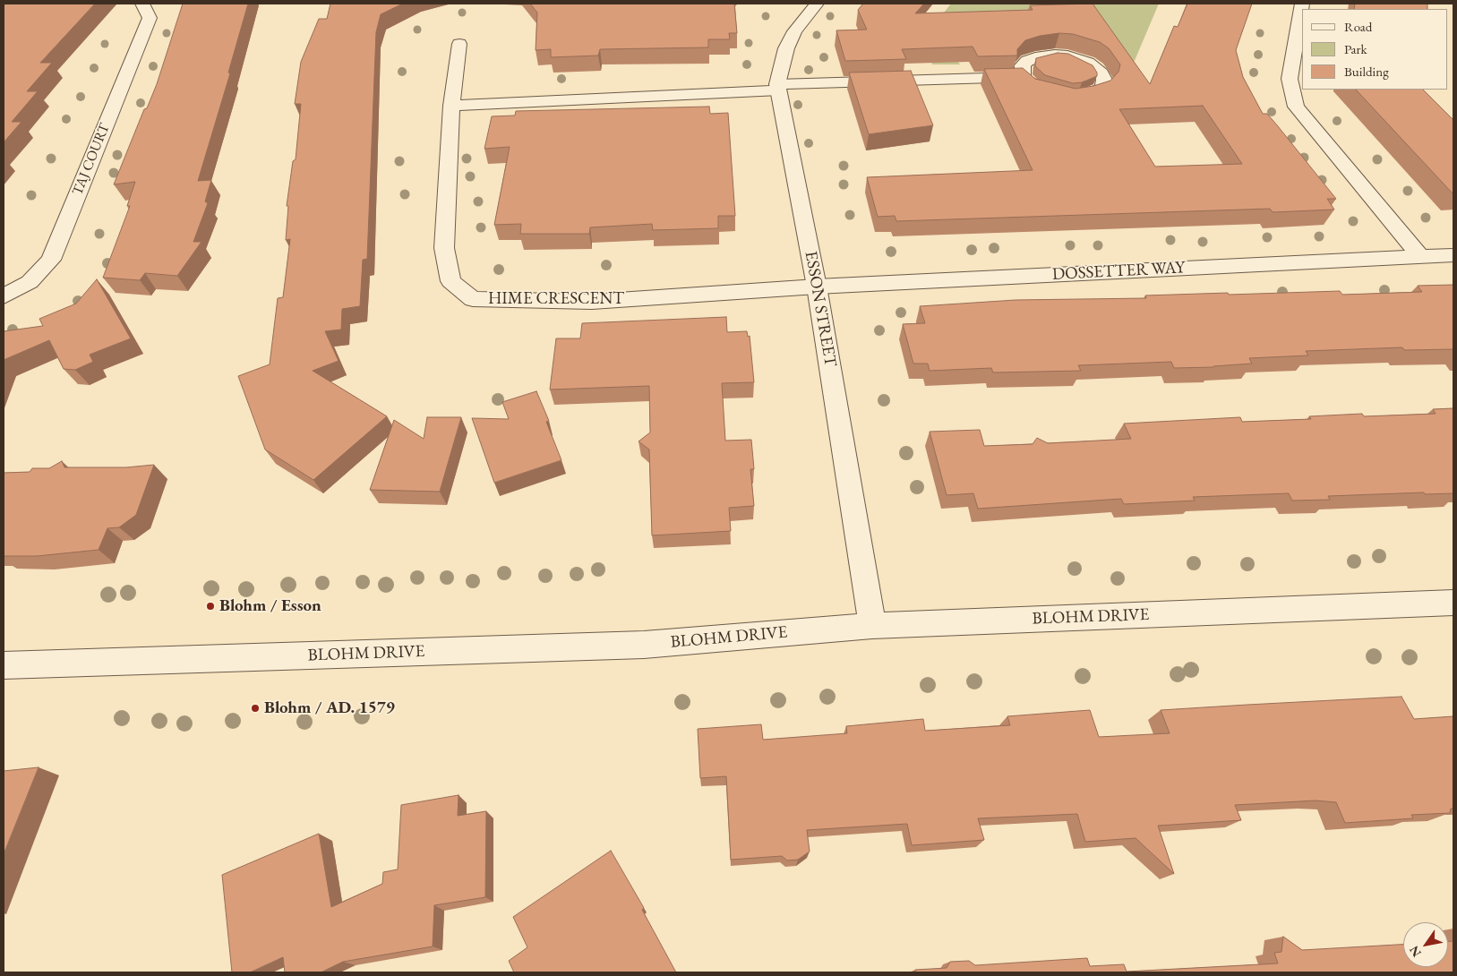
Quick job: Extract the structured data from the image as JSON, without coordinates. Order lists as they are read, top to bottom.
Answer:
{
  "streets": {
    "street": [
      "TAJ COURT",
      "DOSSETTER WAY",
      "HIME CRESCENT",
      "ESSON STREET",
      "BLOHM DRIVE"
    ]
  },
  "crossings": [
    ["DOSSETTER WAY", "HIME CRESCENT"],
    ["DOSSETTER WAY", "ESSON STREET"],
    ["HIME CRESCENT", "ESSON STREET"],
    ["ESSON STREET", "BLOHM DRIVE"]
  ],
  "places": ["Blohm / Esson", "Blohm / AD. 1579"],
  "legend": ["Road", "Park", "Building"],
  "north": "bottom left"
}
